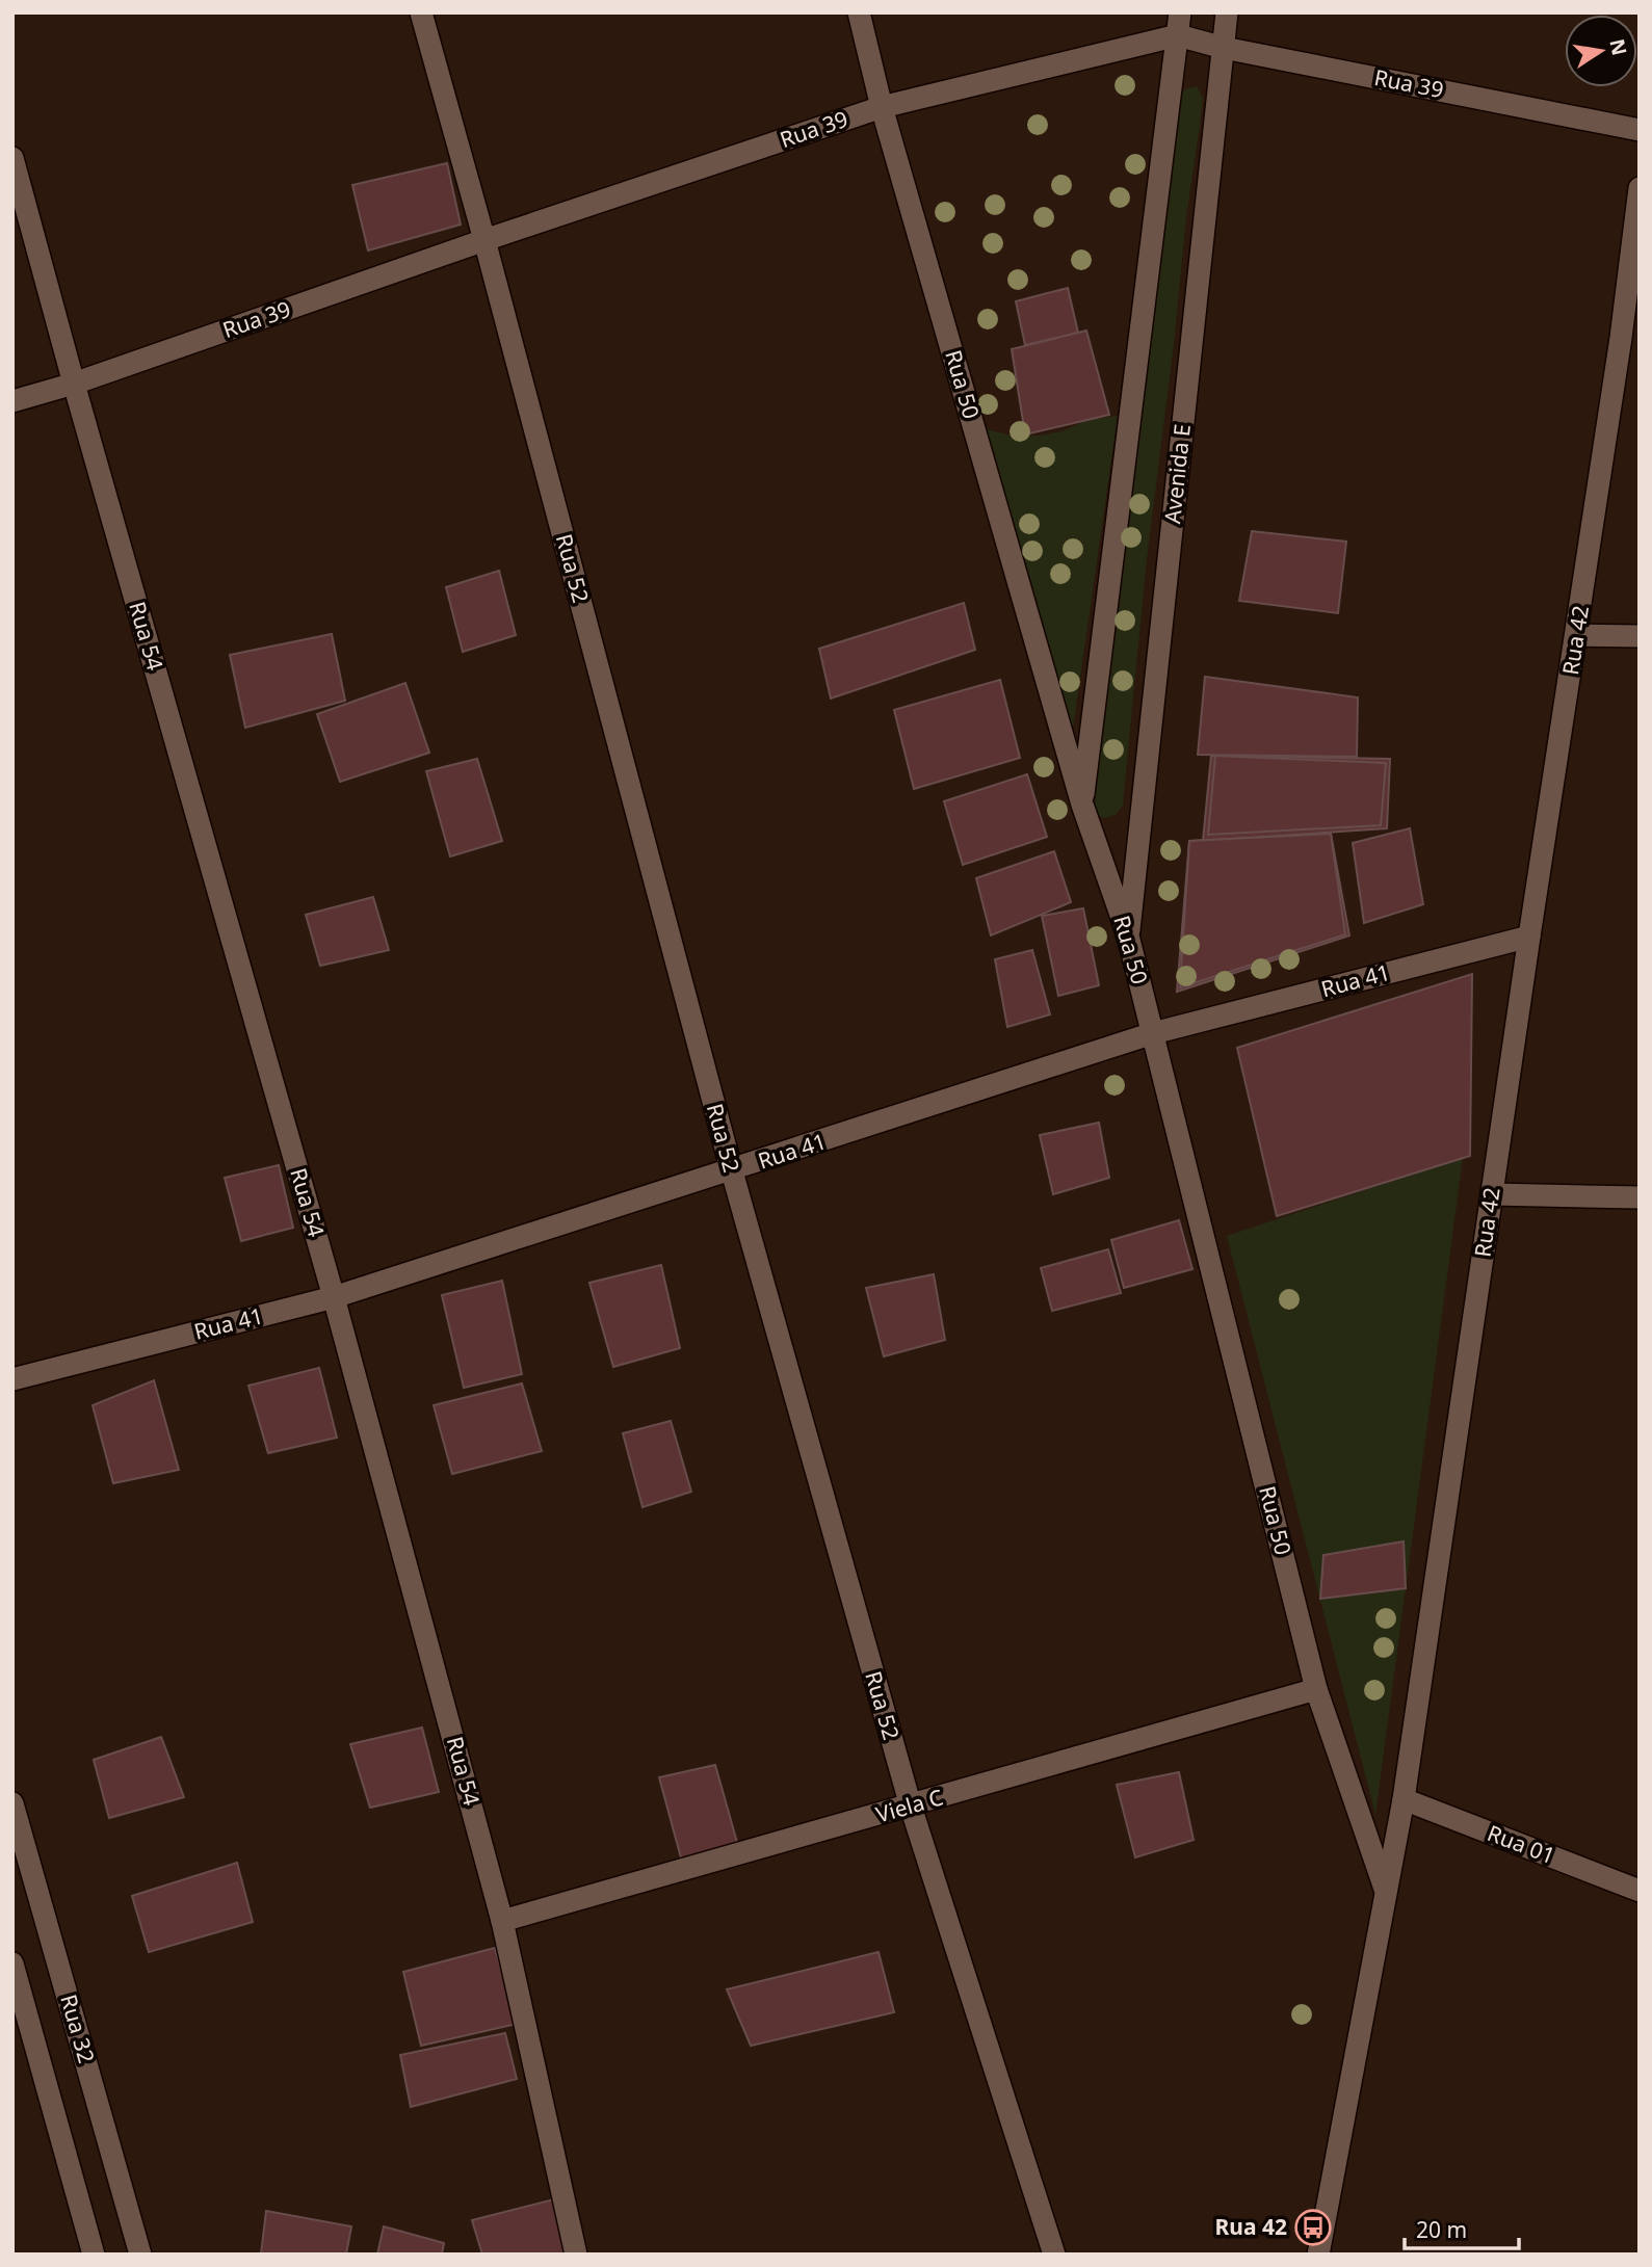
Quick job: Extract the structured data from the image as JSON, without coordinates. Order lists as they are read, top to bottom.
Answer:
{
  "streets": {
    "street": [
      "Rua 39",
      "Rua 50",
      "Avenida E",
      "Rua 52",
      "Rua 54",
      "Rua 42",
      "Rua 41",
      "Viela C",
      "Rua 01",
      "Rua 32"
    ]
  },
  "crossings": [
    ["Rua 39", "Rua 50"],
    ["Rua 39", "Avenida E"],
    ["Rua 39", "Rua 52"],
    ["Rua 39", "Rua 54"],
    ["Rua 50", "Avenida E"],
    ["Rua 50", "Rua 42"],
    ["Rua 50", "Rua 41"],
    ["Rua 50", "Viela C"],
    ["Rua 52", "Rua 41"],
    ["Rua 52", "Viela C"],
    ["Rua 54", "Rua 41"],
    ["Rua 54", "Viela C"],
    ["Rua 42", "Rua 41"],
    ["Rua 42", "Rua 01"]
  ],
  "places": {
    "bus stop": ["Rua 42"]
  },
  "scale_bar": "20 m",
  "north": "right"
}
